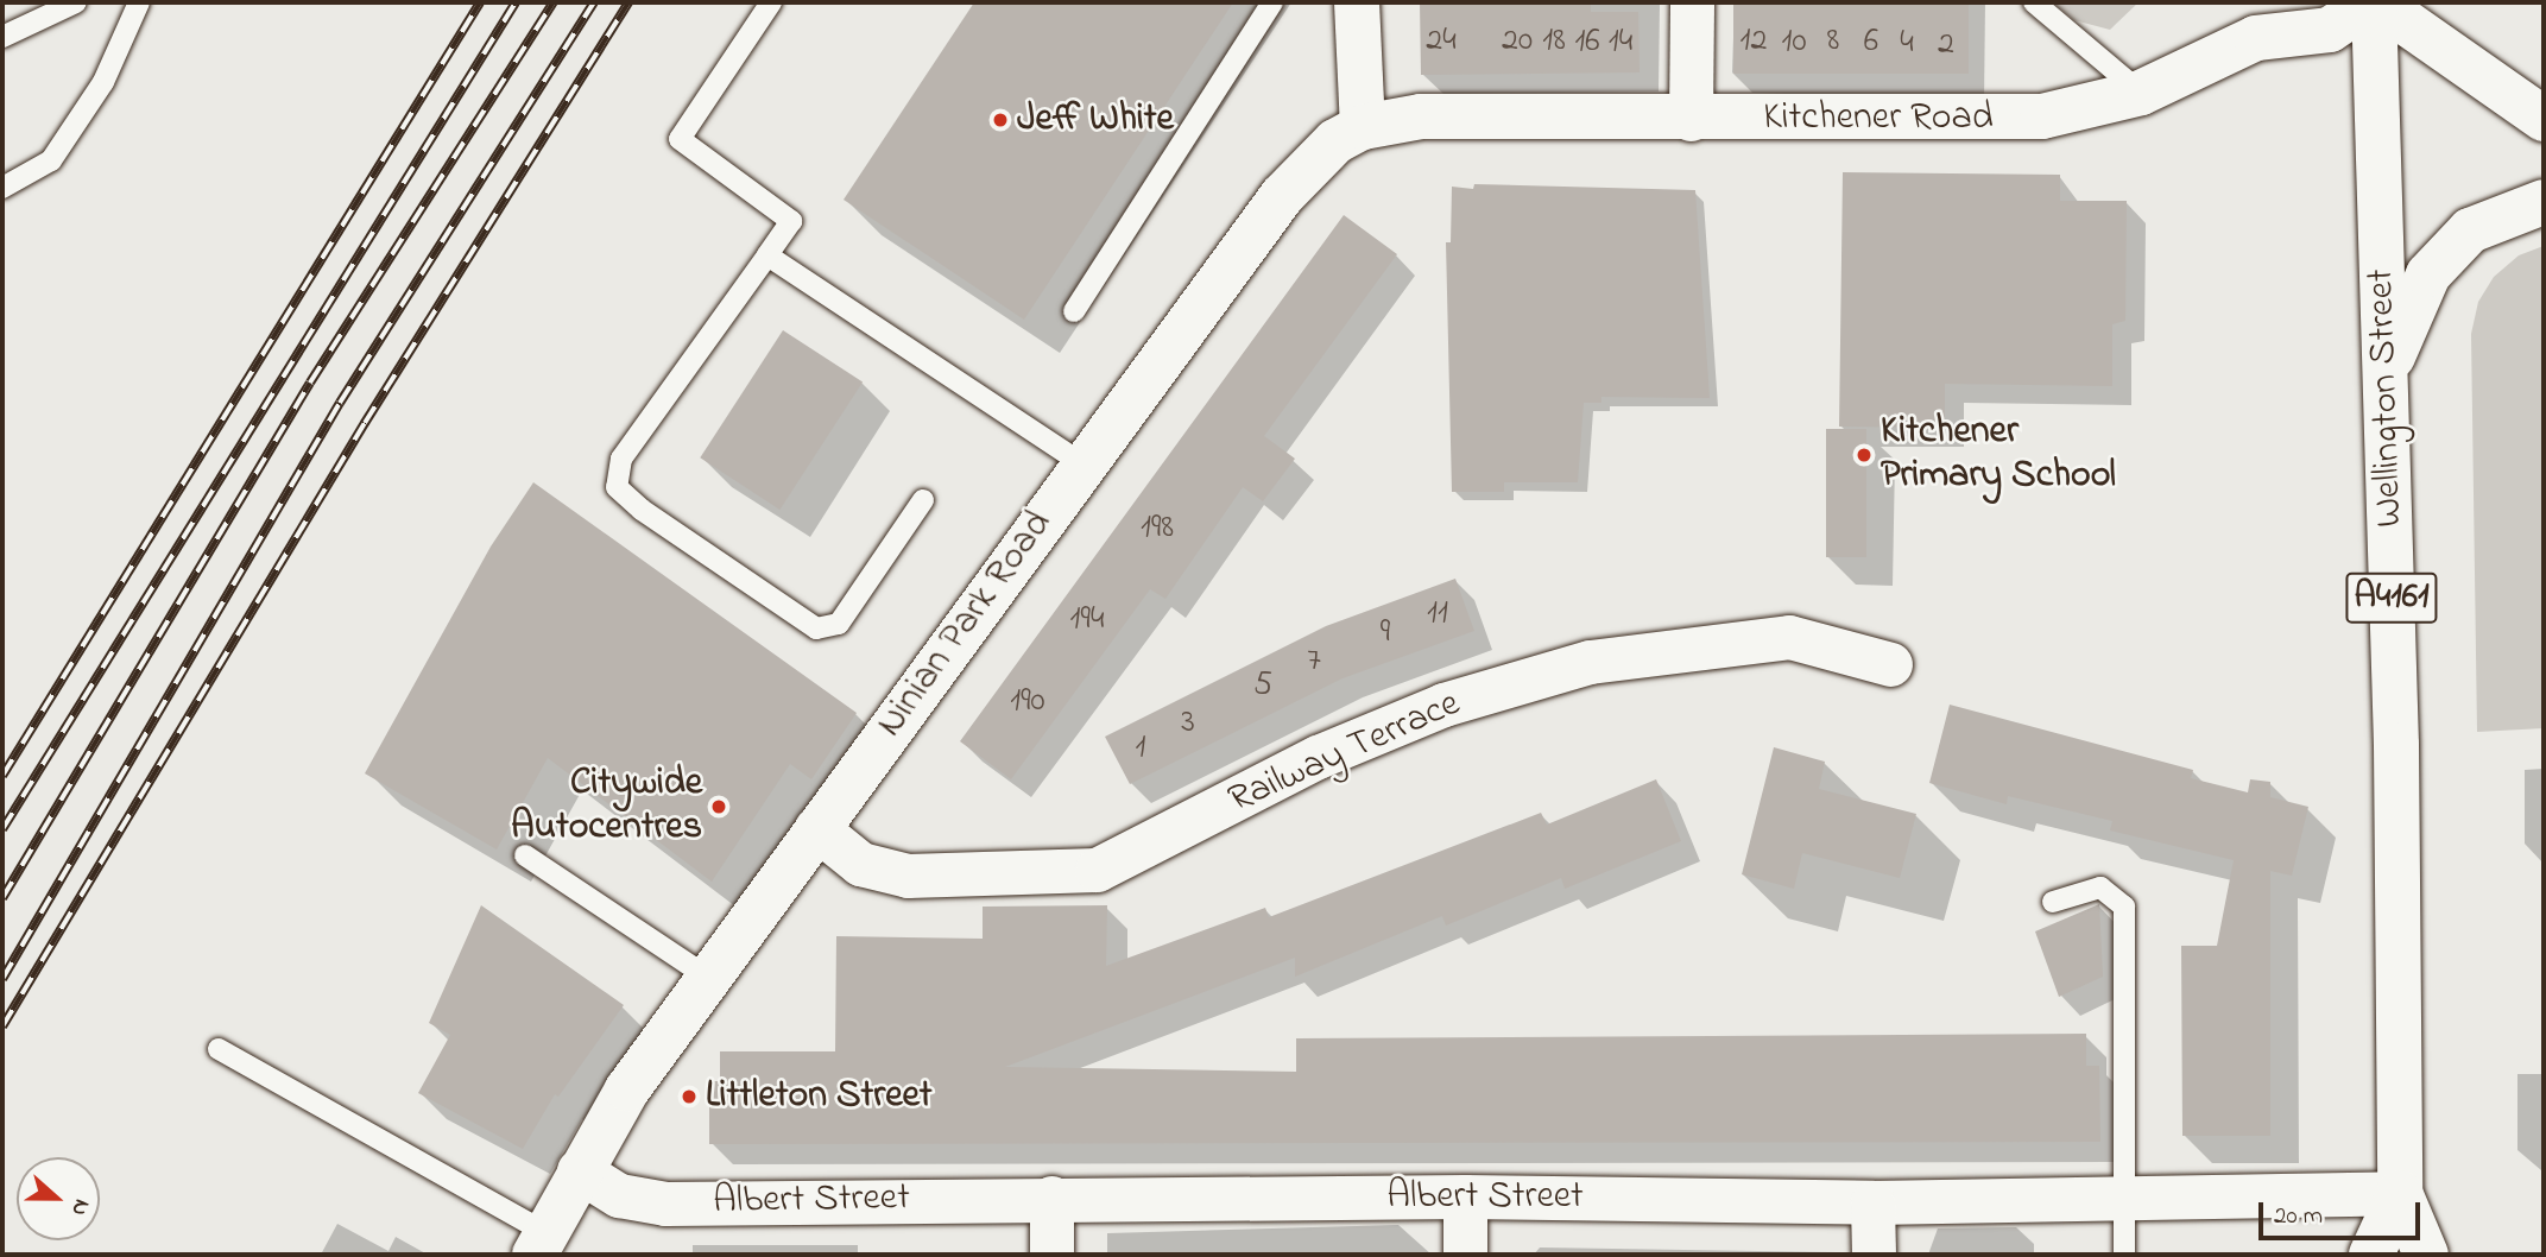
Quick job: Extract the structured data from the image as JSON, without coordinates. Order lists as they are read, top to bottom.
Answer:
{
  "streets": {
    "street": [
      "Kitchener Road",
      "Wellington Street",
      "A4161",
      "Ninian Park Road",
      "Railway Terrace",
      "Albert Street"
    ]
  },
  "crossings": [
    ["Kitchener Road", "Wellington Street"],
    ["Kitchener Road", "Ninian Park Road"],
    ["Wellington Street", "Albert Street"],
    ["Ninian Park Road", "Railway Terrace"],
    ["Ninian Park Road", "Albert Street"]
  ],
  "places": [
    "Jeff White",
    "Kitchener Primary School",
    "Citywide Autocentres",
    "Littleton Street"
  ],
  "house_numbers": [
    "24",
    "20",
    "18",
    "12",
    "8",
    "16",
    "14",
    "10",
    "6",
    "4",
    "2",
    "198",
    "11",
    "194",
    "9",
    "7",
    "5",
    "190",
    "3",
    "1"
  ],
  "scale_bar": "20 m",
  "north": "right"
}
